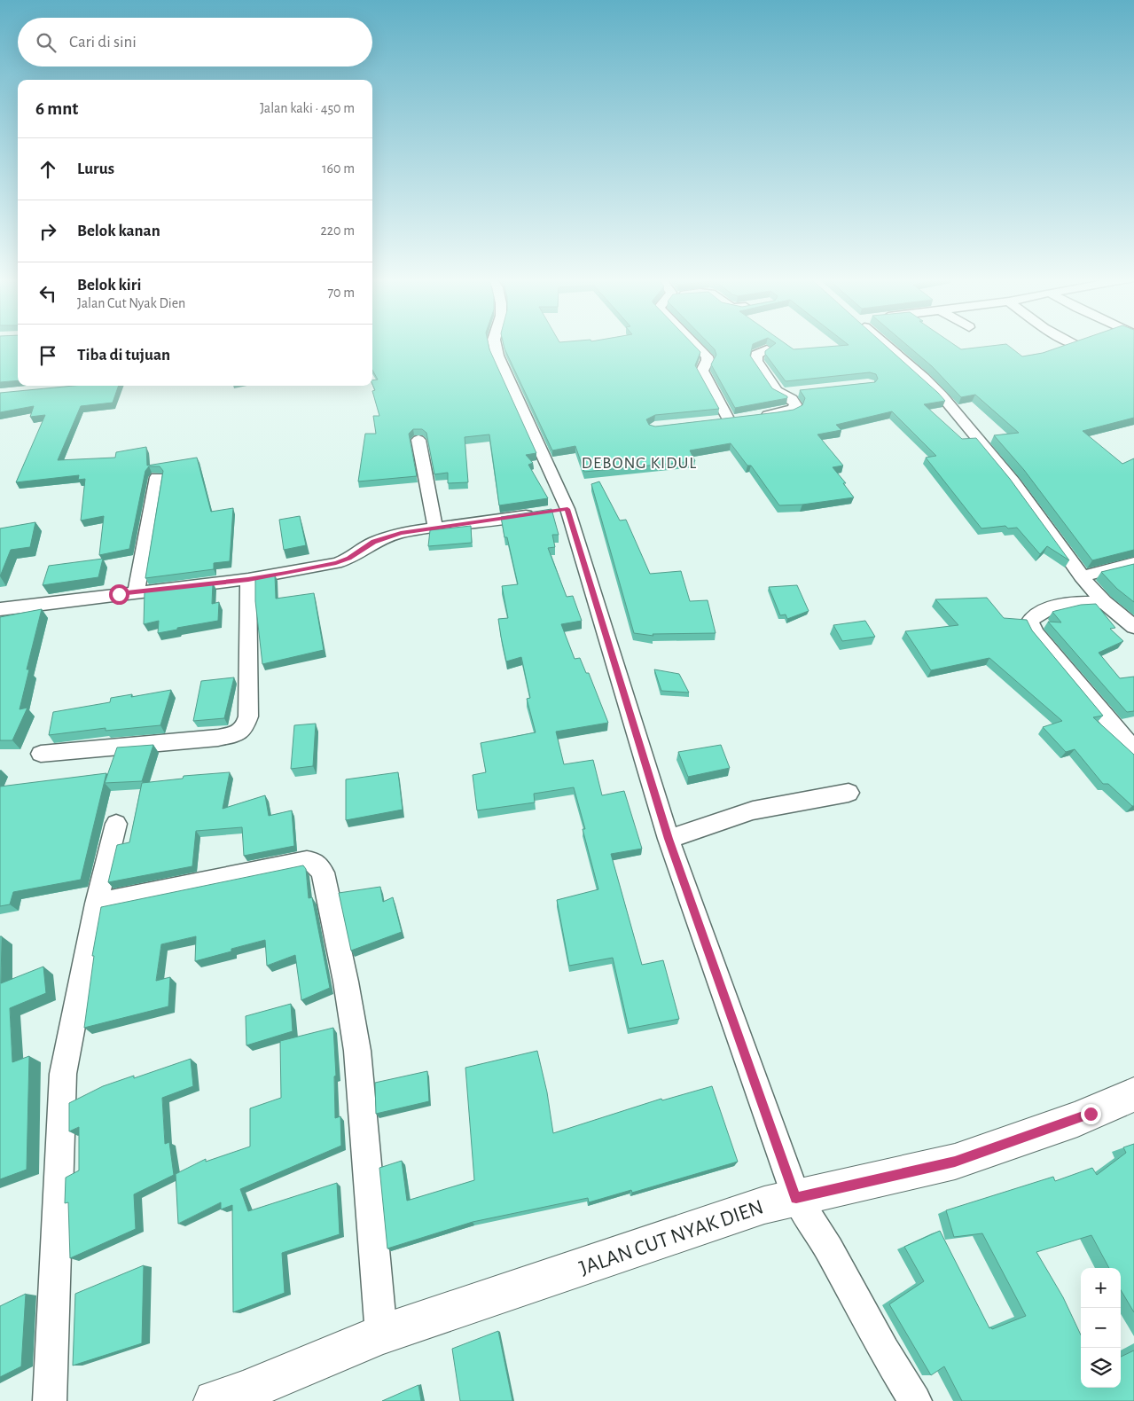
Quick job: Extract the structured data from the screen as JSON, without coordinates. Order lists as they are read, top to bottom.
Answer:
{
  "streets": {
    "main road": ["JALAN CUT NYAK DIEN"]
  },
  "districts": ["DEBONG KIDUL"],
  "page": {
    "search": "Cari di sini",
    "heading": ["6 mnt", "Jalan kaki · 450 m"],
    "list": [
      ["Lurus", "160 m"],
      ["Belok kanan", "220 m"],
      ["Belok kiri", "Jalan Cut Nyak Dien", "70 m"],
      "Tiba di tujuan"
    ],
    "map_buttons": ["+", "−"]
  }
}
